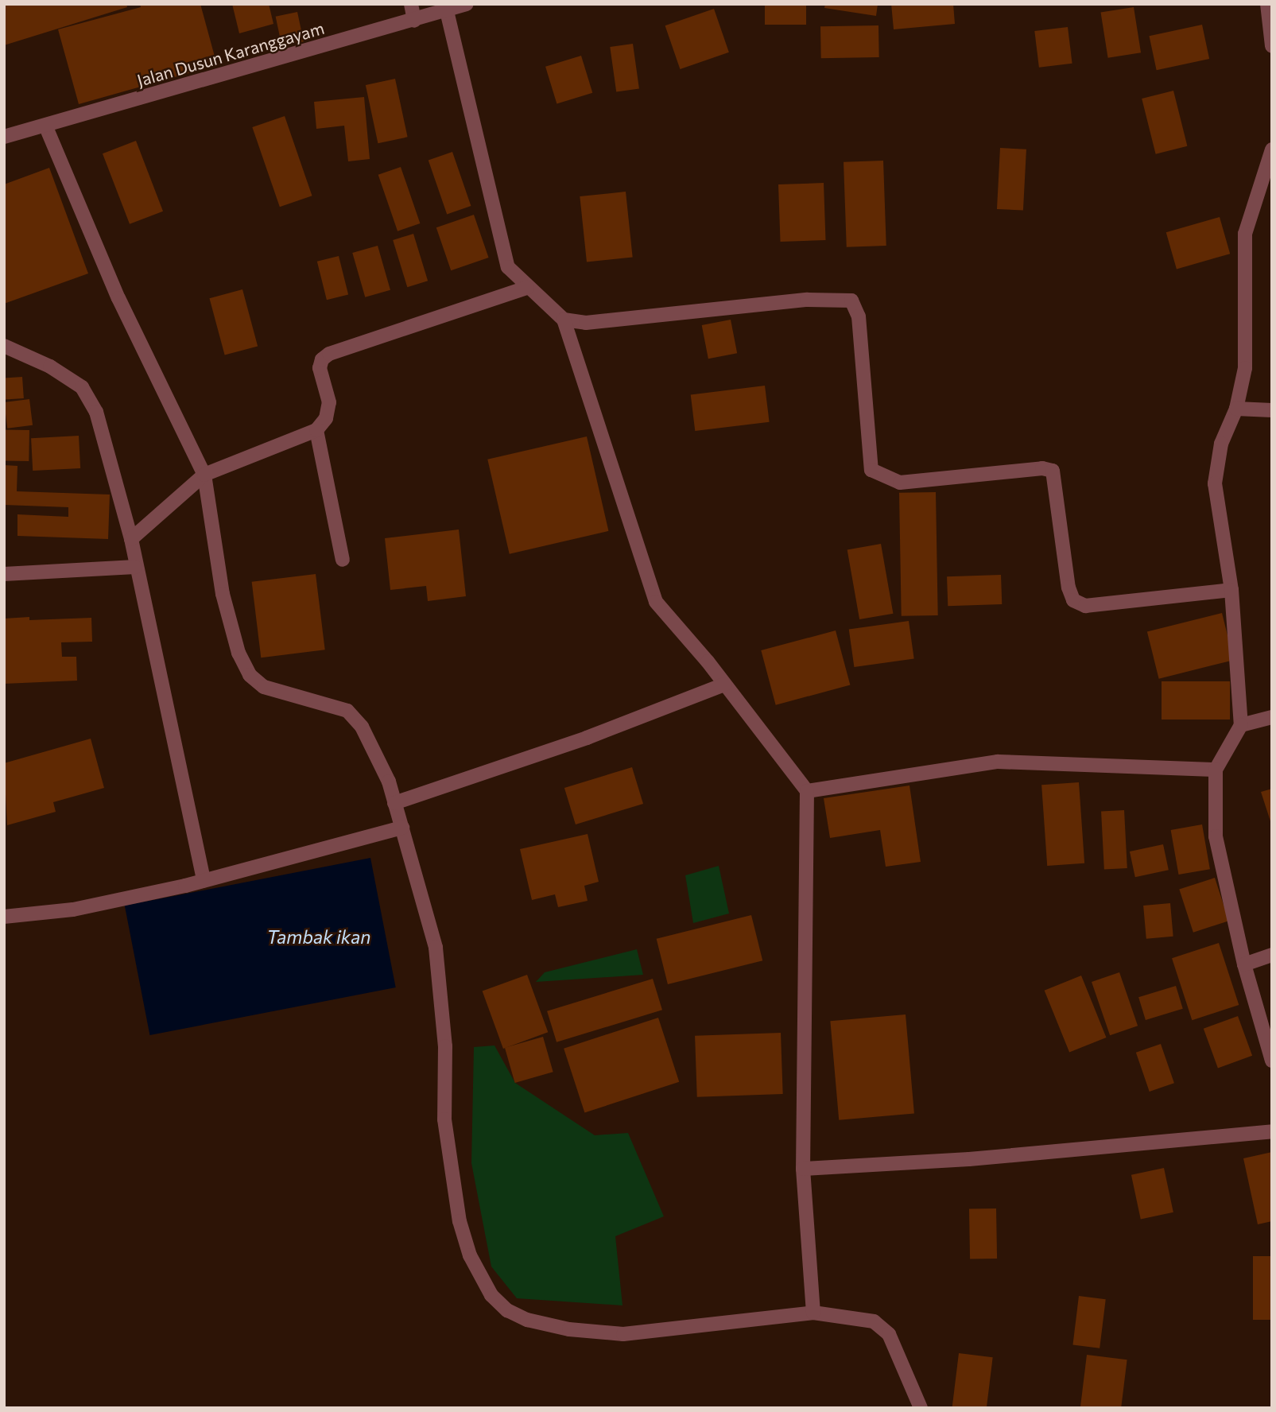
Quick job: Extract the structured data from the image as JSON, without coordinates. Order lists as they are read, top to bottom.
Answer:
{
  "streets": {
    "street": ["Jalan Dusun Karanggayam"]
  },
  "water": ["Tambak ikan"]
}
